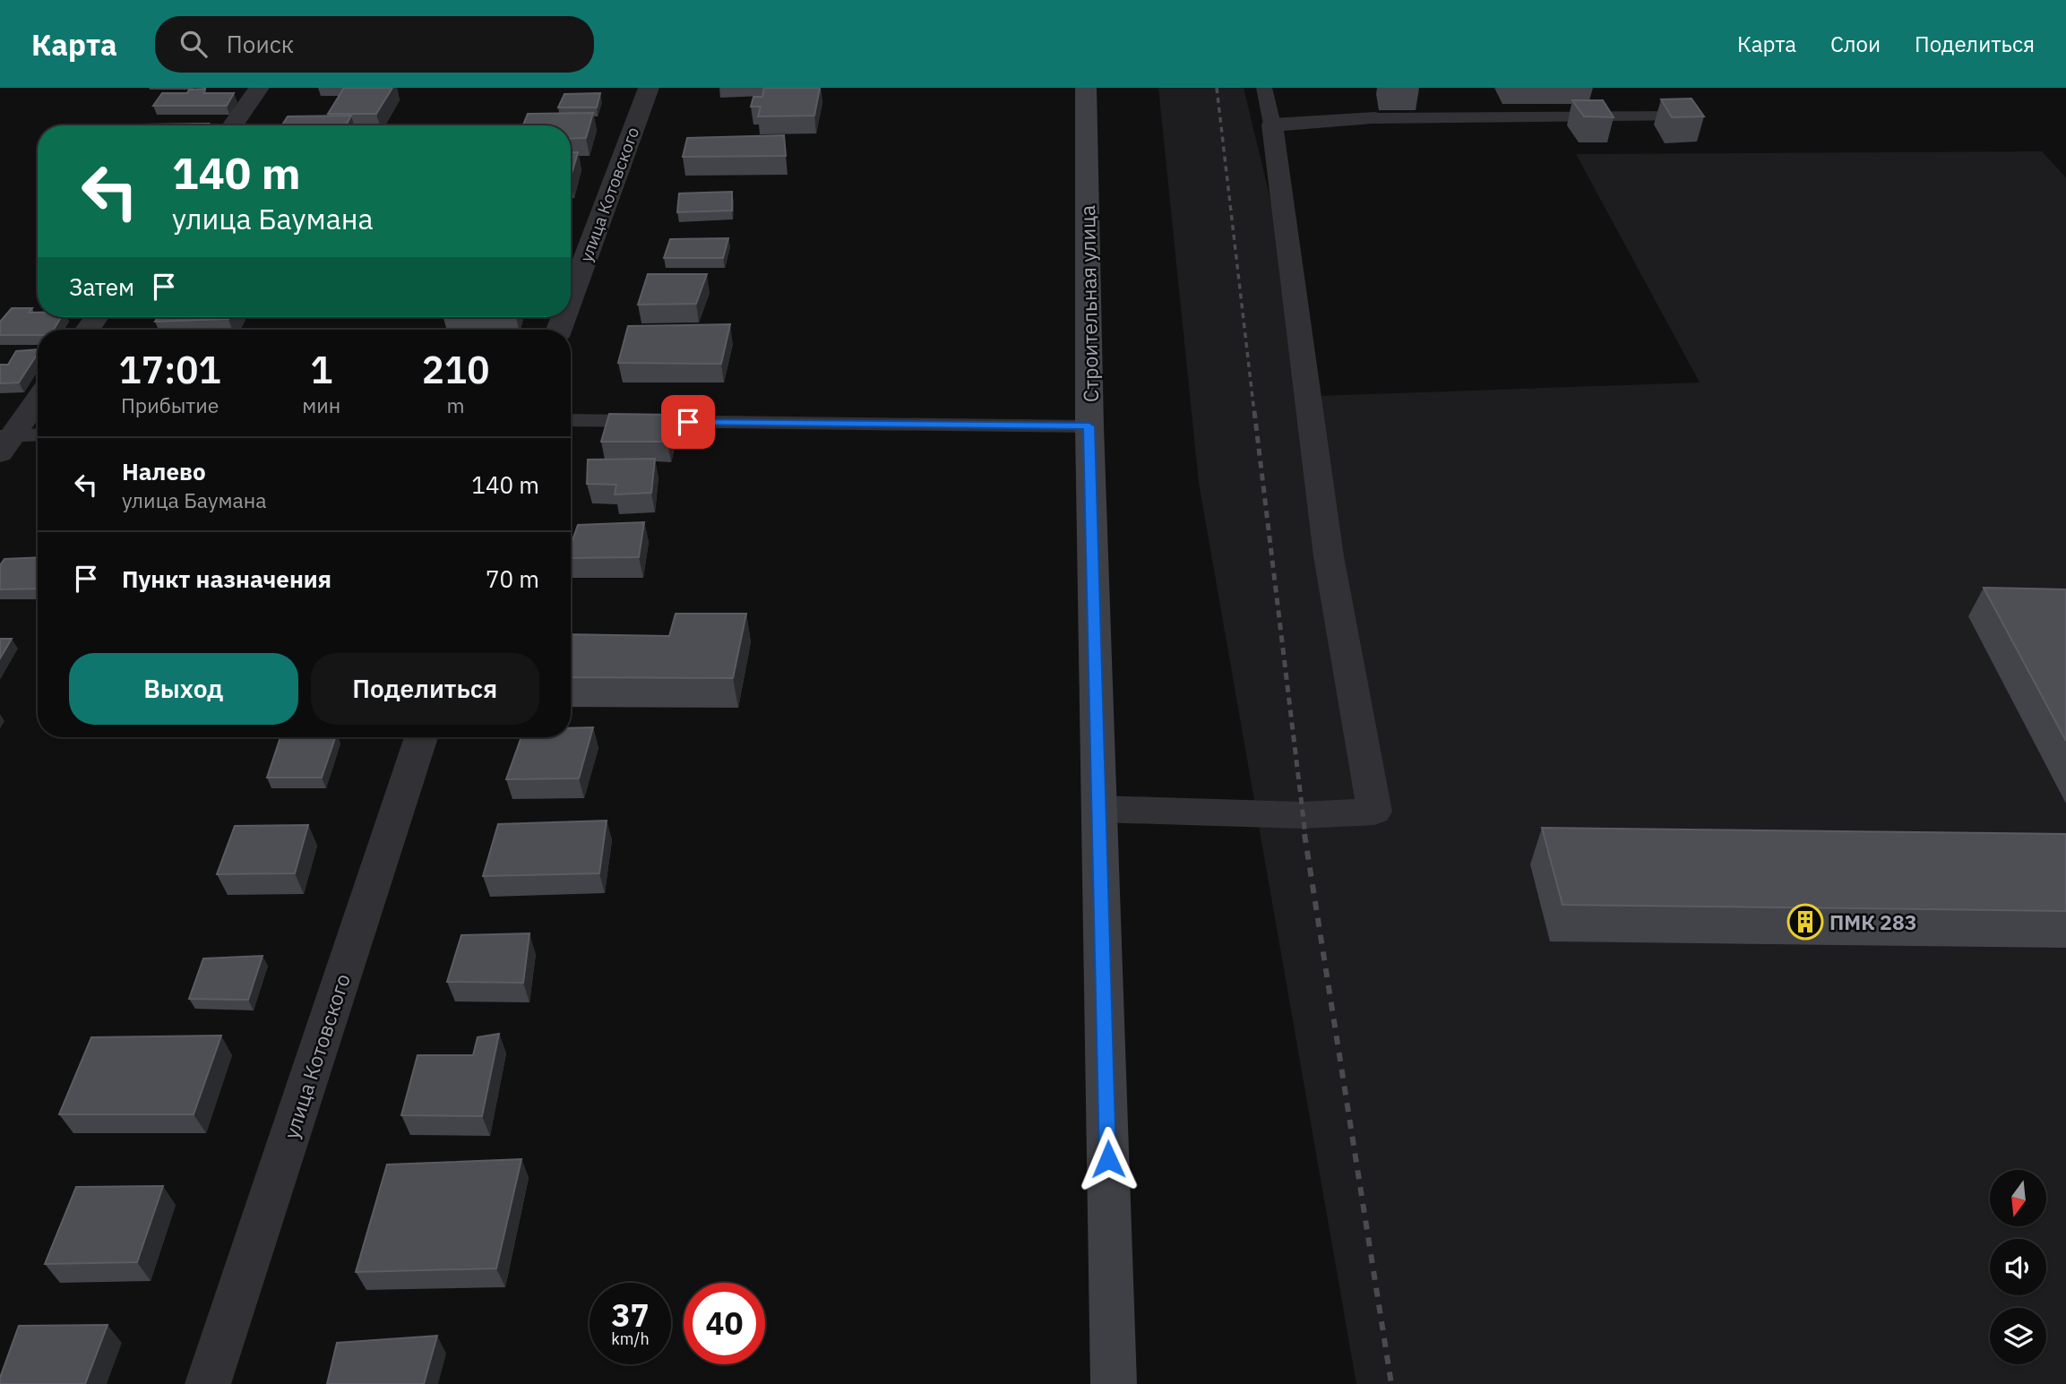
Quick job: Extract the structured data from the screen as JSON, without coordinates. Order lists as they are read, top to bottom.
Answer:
{
  "streets": {
    "street": ["улица Котовского", "Строительная улица"]
  },
  "places": {
    "building": ["ПМК 283"]
  },
  "north": "bottom",
  "page": {
    "header": "Карта",
    "search": "Поиск",
    "nav": ["Карта", "Слои", "Поделиться"],
    "turn": ["140 m", "улица Баумана"],
    "then": "Затем",
    "eta": [
      "17:01",
      "Прибытие",
      "1",
      "мин",
      "210",
      "m"
    ],
    "list": [
      {
        "name": "Налево",
        "note": "улица Баумана",
        "value": "140 m"
      },
      {
        "name": "Пункт назначения",
        "value": "70 m"
      }
    ],
    "buttons": ["Выход", "Поделиться"],
    "speed": "37 km/h",
    "limit": "40"
  }
}
